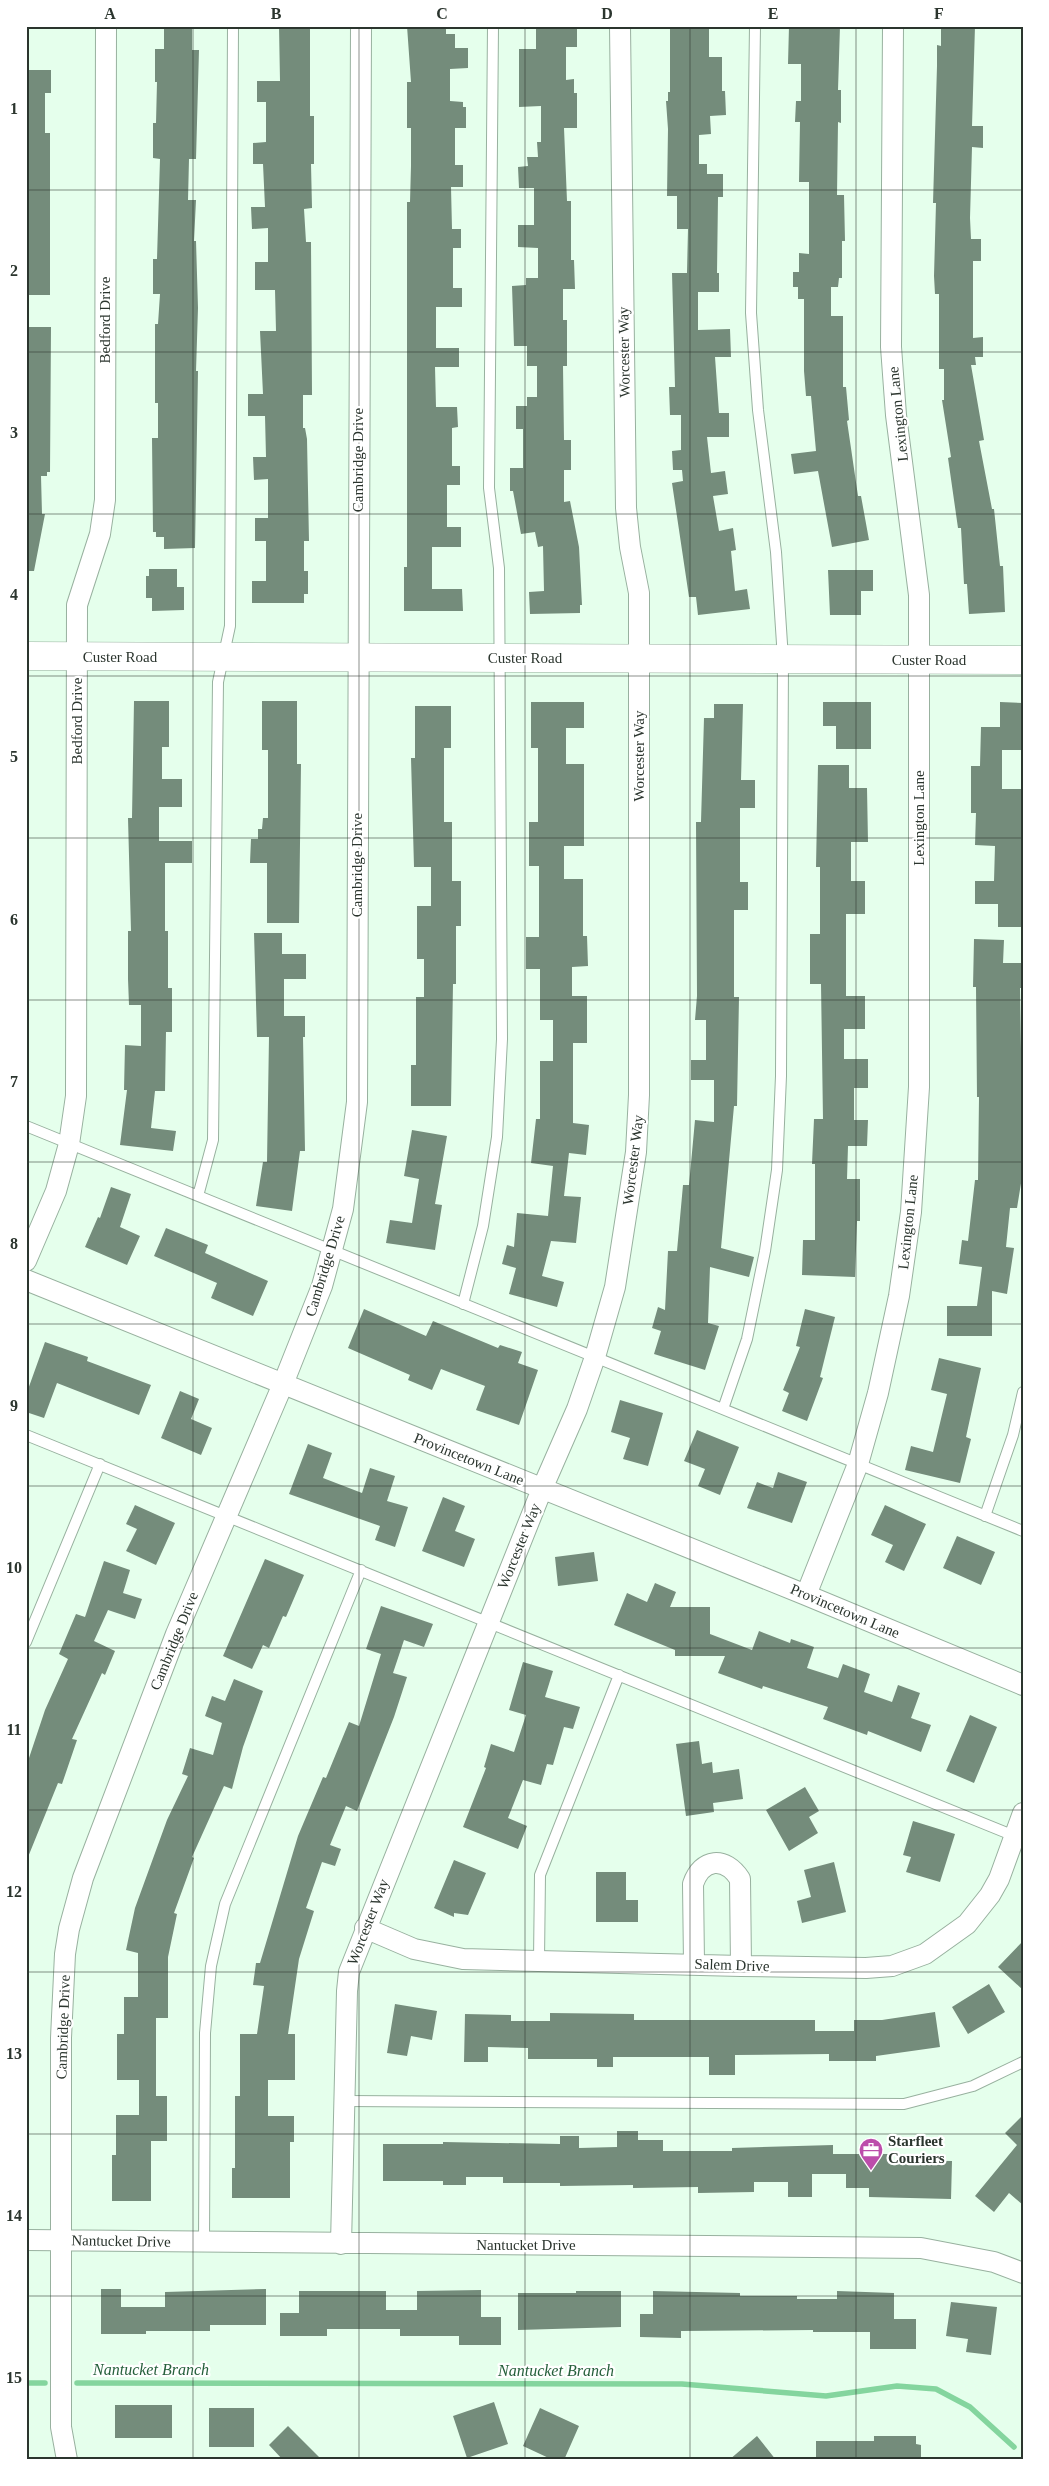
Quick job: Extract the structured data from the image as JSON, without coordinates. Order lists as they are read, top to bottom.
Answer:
{
  "streets": {
    "street": [
      "Bedford Drive",
      "Worcester Way",
      "Lexington Lane",
      "Cambridge Drive",
      "Custer Road",
      "Provincetown Lane",
      "Salem Drive",
      "Nantucket Drive"
    ]
  },
  "crossings": [
    ["Bedford Drive", "Custer Road"],
    ["Worcester Way", "Custer Road"],
    ["Worcester Way", "Provincetown Lane"],
    ["Worcester Way", "Salem Drive"],
    ["Worcester Way", "Nantucket Drive"],
    ["Lexington Lane", "Custer Road"],
    ["Lexington Lane", "Provincetown Lane"],
    ["Cambridge Drive", "Custer Road"],
    ["Cambridge Drive", "Provincetown Lane"],
    ["Cambridge Drive", "Nantucket Drive"]
  ],
  "water": ["Nantucket Branch"],
  "places": {
    "office": ["Starfleet Couriers"]
  },
  "grid": {
    "columns": [
      "A",
      "B",
      "C",
      "D",
      "E",
      "F"
    ],
    "rows": [
      "1",
      "2",
      "3",
      "4",
      "5",
      "6",
      "7",
      "8",
      "9",
      "10",
      "11",
      "12",
      "13",
      "14",
      "15"
    ]
  }
}
